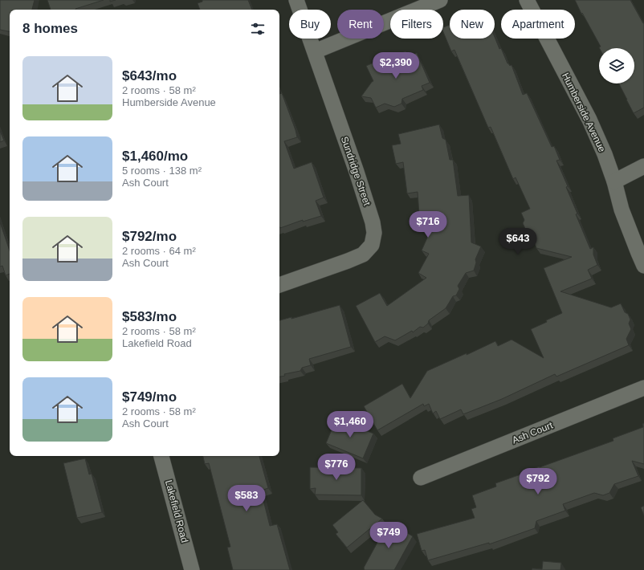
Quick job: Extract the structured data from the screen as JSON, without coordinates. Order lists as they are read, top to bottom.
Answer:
{
  "streets": {
    "street": [
      "Humberside Avenue",
      "Sundridge Street",
      "Ash Court",
      "Lakefield Road"
    ]
  },
  "page": {
    "chip": [
      "Buy",
      "Rent",
      "Filters",
      "New",
      "Apartment"
    ],
    "heading": "8 homes",
    "list": [
      {
        "name": "$643/mo",
        "note": "2 rooms · 58 m² · Humberside Avenue"
      },
      {
        "name": "$1,460/mo",
        "note": "5 rooms · 138 m² · Ash Court"
      },
      {
        "name": "$792/mo",
        "note": "2 rooms · 64 m² · Ash Court"
      },
      {
        "name": "$583/mo",
        "note": "2 rooms · 58 m² · Lakefield Road"
      },
      {
        "name": "$749/mo",
        "note": "2 rooms · 58 m² · Ash Court"
      }
    ],
    "price": [
      "$2,390",
      "$716",
      "$643",
      "$1,460",
      "$776",
      "$792",
      "$583",
      "$749"
    ]
  }
}
